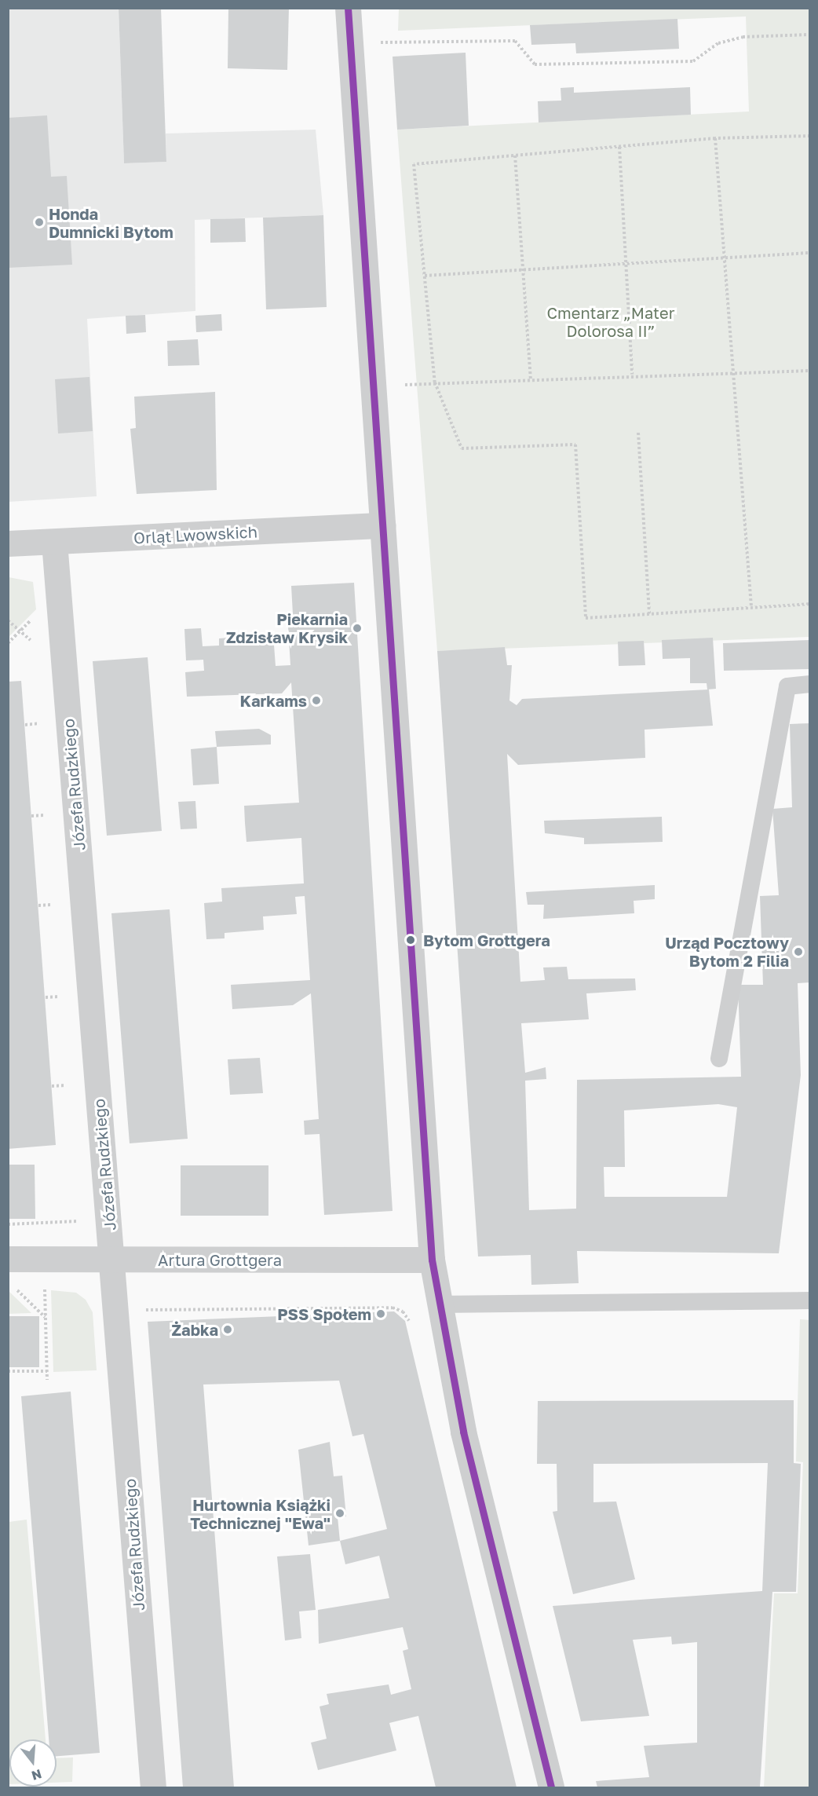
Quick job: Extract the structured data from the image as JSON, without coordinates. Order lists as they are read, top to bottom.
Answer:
{
  "streets": {
    "street": ["Orląt Lwowskich", "Józefa Rudzkiego", "Artura Grottgera"]
  },
  "crossings": [
    ["Orląt Lwowskich", "Józefa Rudzkiego"],
    ["Józefa Rudzkiego", "Artura Grottgera"]
  ],
  "parks": ["Cmentarz „Mater Dolorosa II”"],
  "places": [
    "Honda Dumnicki Bytom",
    "Piekarnia Zdzisław Krysik",
    "Karkams",
    "Bytom Grottgera",
    "Urząd Pocztowy Bytom 2 Filia",
    "PSS Społem",
    "Żabka",
    "Hurtownia Książki Technicznej \"Ewa\""
  ],
  "north": "bottom"
}
